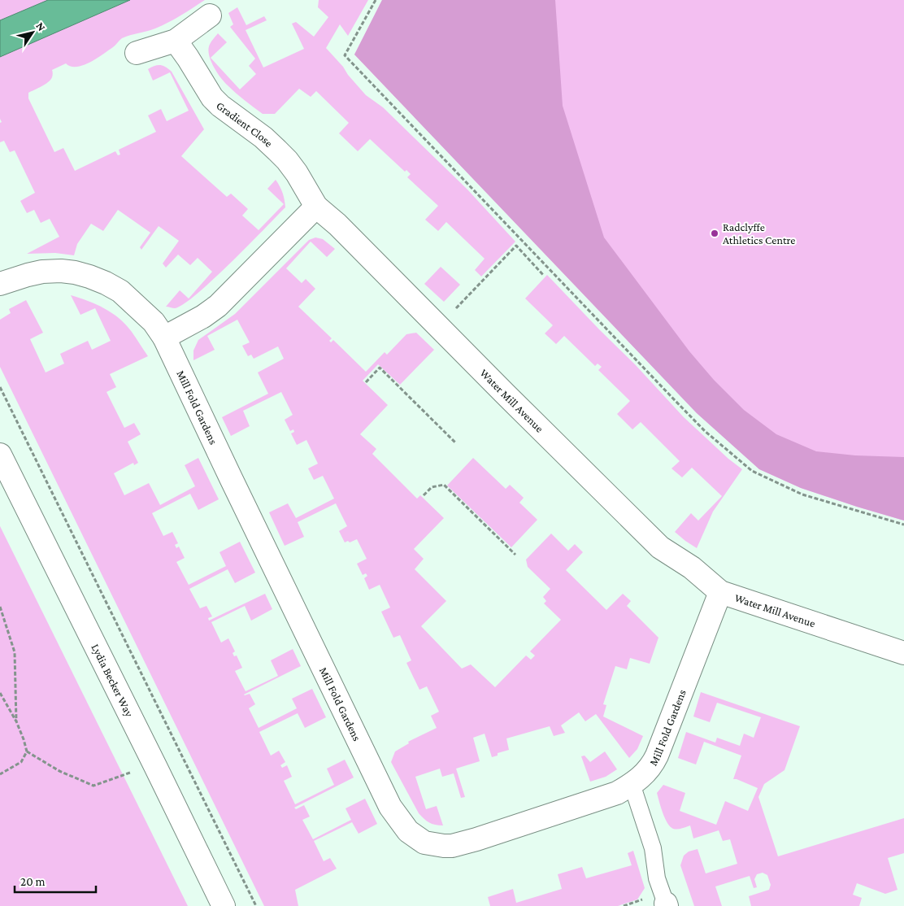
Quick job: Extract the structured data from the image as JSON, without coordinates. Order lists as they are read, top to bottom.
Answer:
{
  "streets": {
    "street": [
      "Gradient Close",
      "Water Mill Avenue",
      "Mill Fold Gardens",
      "Lydia Becker Way"
    ]
  },
  "crossings": [
    ["Gradient Close", "Water Mill Avenue"],
    ["Water Mill Avenue", "Mill Fold Gardens"]
  ],
  "places": ["Radclyffe Athletics Centre"],
  "scale_bar": "20 m",
  "north": "top right"
}
